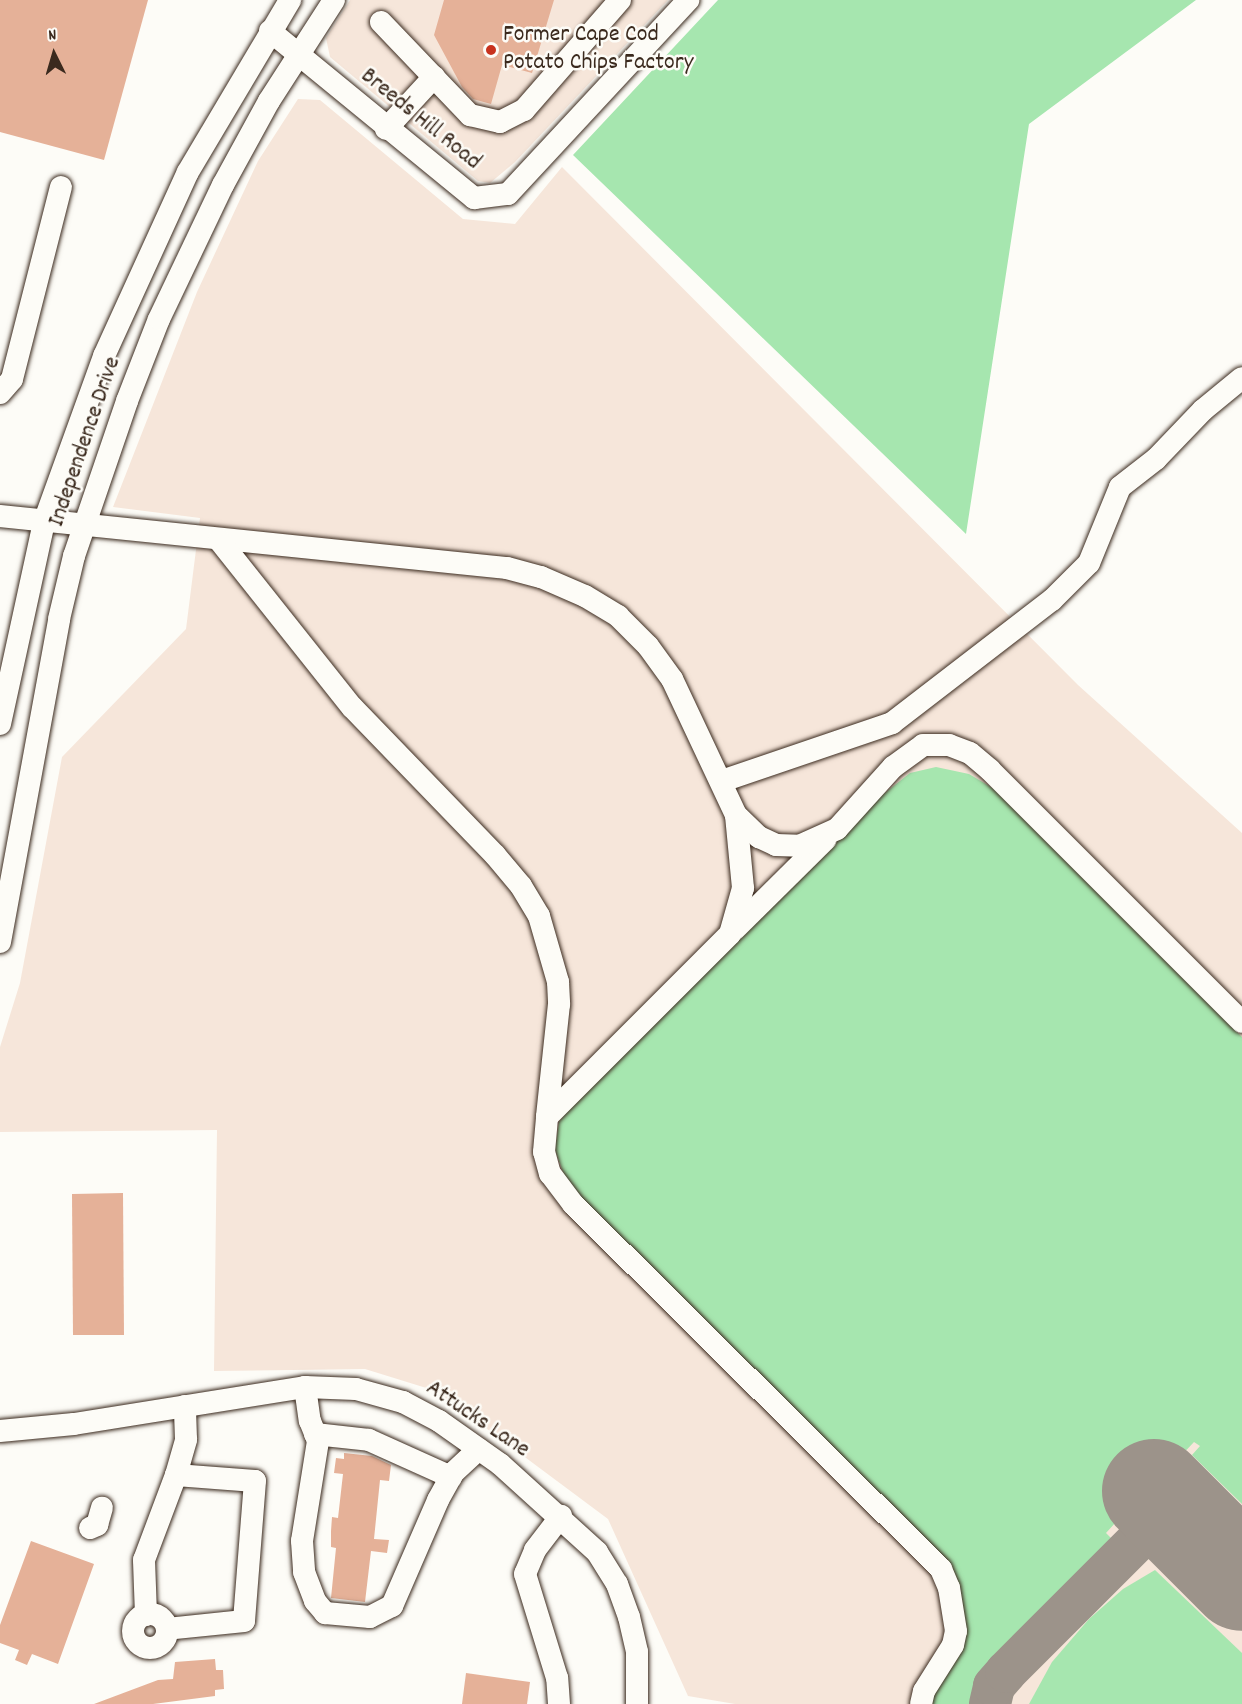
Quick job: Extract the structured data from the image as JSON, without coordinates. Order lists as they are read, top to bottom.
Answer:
{
  "streets": {
    "street": ["Breeds Hill Road", "Independence Drive", "Attucks Lane"]
  },
  "crossings": [
    ["Breeds Hill Road", "Independence Drive"]
  ],
  "places": ["Former Cape Cod Potato Chips Factory"],
  "north": "top"
}
